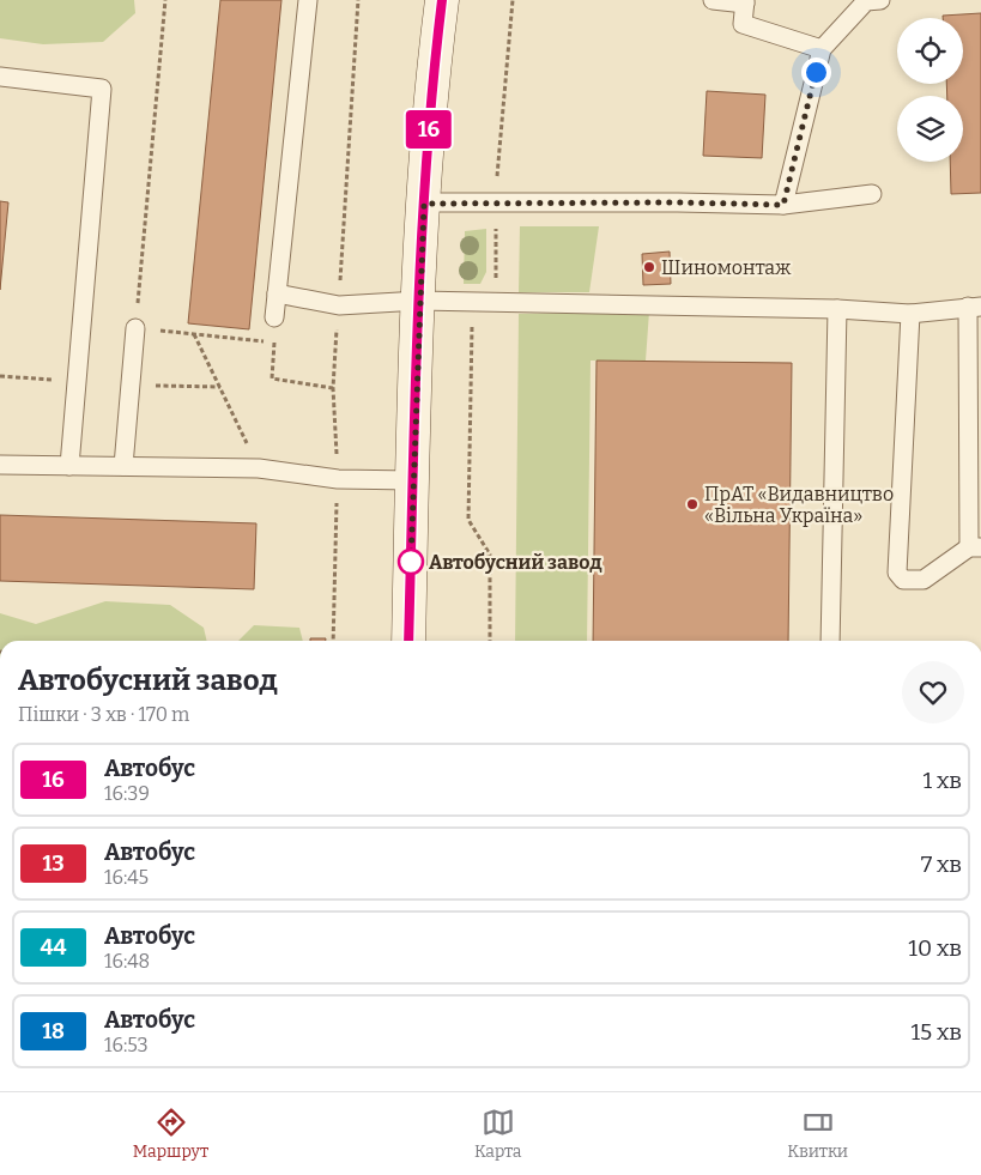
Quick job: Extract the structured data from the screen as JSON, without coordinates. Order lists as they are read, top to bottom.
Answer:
{
  "places": ["Шиномонтаж", "ПрАТ «Видавництво «Вільна Україна»", "Автобусний завод"],
  "lines": ["bus line 16"],
  "page": {
    "on_map": "16",
    "heading": ["Автобусний завод", "Пішки · 3 хв · 170 m"],
    "list": [
      {
        "mark": "16",
        "name": "Автобус",
        "note": "16:39",
        "value": "1 хв"
      },
      {
        "mark": "13",
        "name": "Автобус",
        "note": "16:45",
        "value": "7 хв"
      },
      {
        "mark": "44",
        "name": "Автобус",
        "note": "16:48",
        "value": "10 хв"
      },
      {
        "mark": "18",
        "name": "Автобус",
        "note": "16:53",
        "value": "15 хв"
      }
    ],
    "tabs": ["Маршрут", "Карта", "Квитки"]
  }
}
